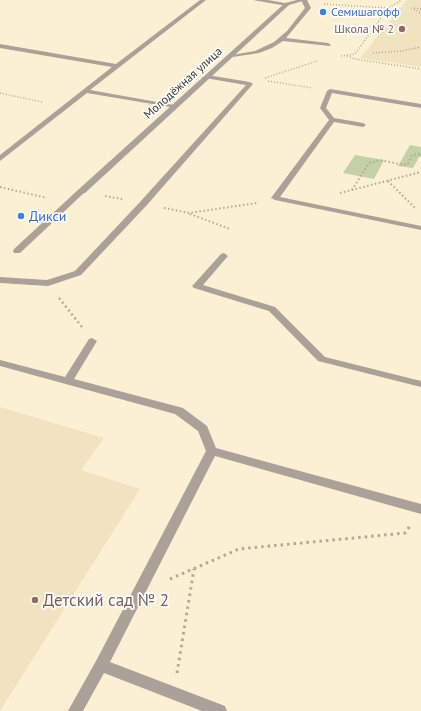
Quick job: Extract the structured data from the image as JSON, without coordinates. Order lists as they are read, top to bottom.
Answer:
{
  "streets": {
    "street": ["Молодёжная улица"]
  },
  "places": [
    "Семишагофф",
    "Школа № 2",
    "Дикси",
    "Детский сад № 2"
  ]
}
